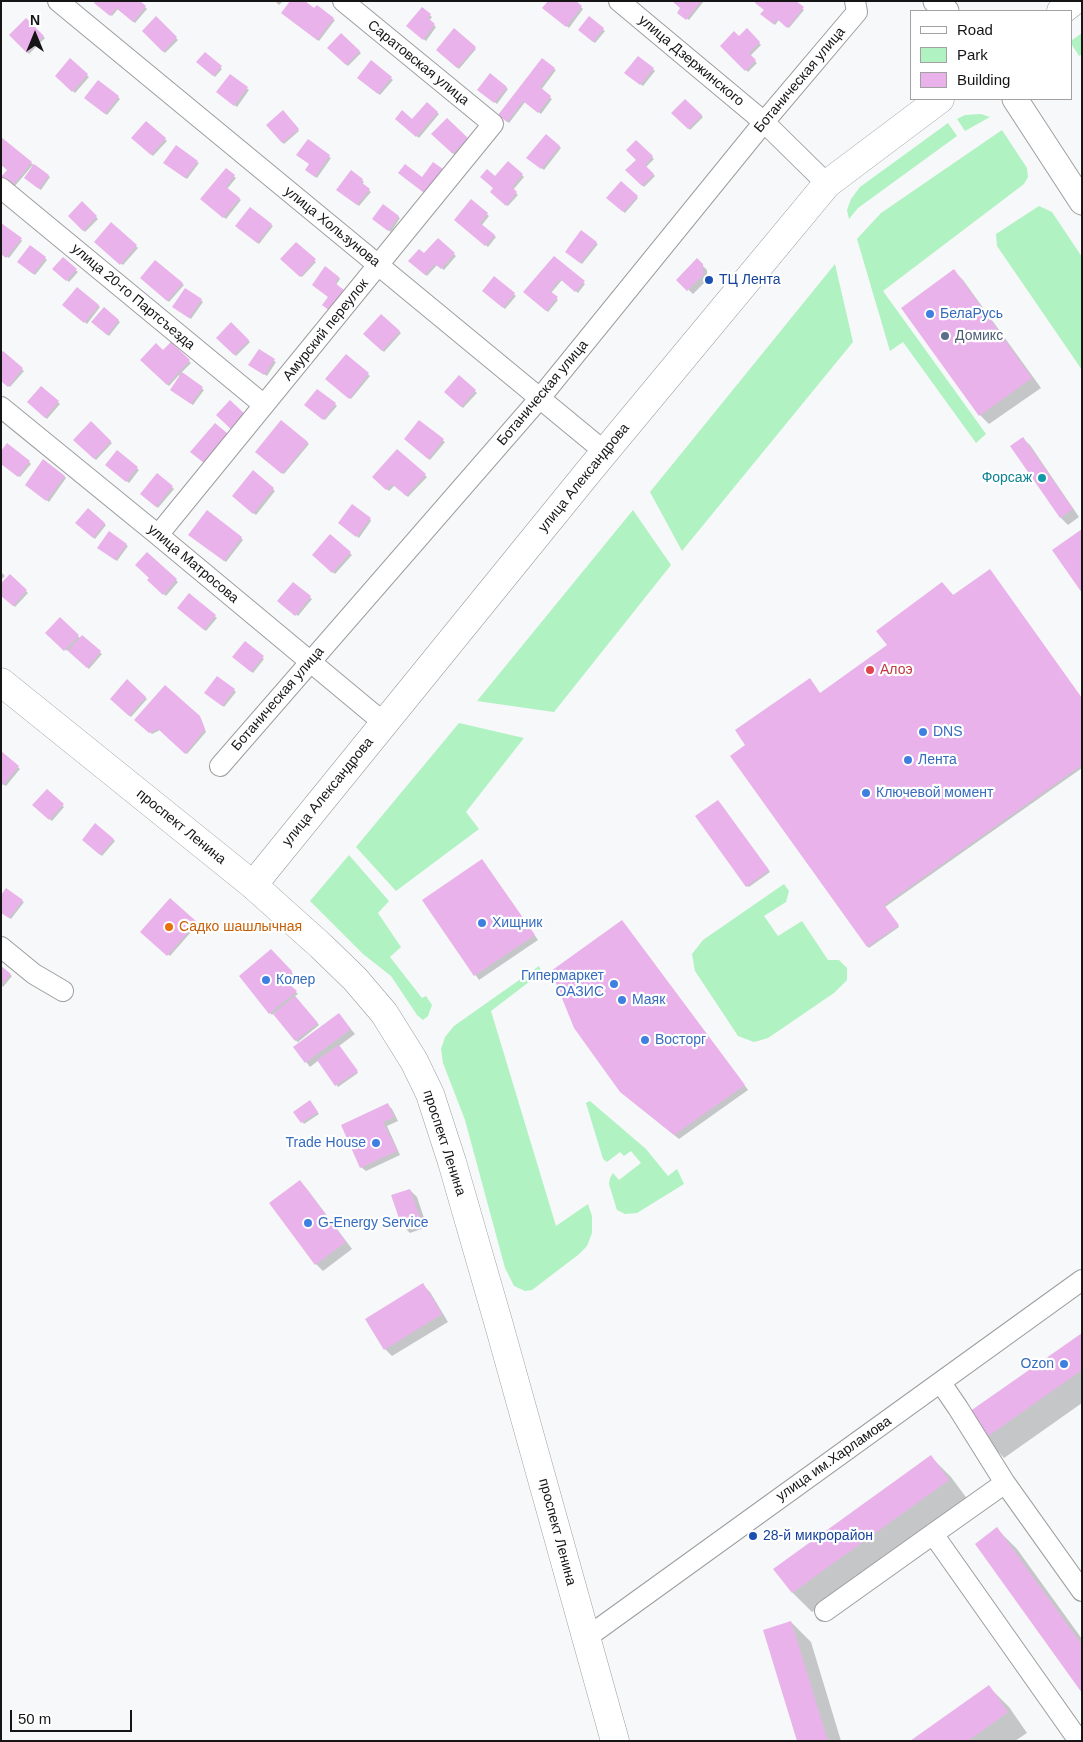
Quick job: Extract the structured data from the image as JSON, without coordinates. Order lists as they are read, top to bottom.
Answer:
{
  "streets": {
    "main road": ["улица Александрова", "проспект Ленина"],
    "street": [
      "улица Дзержинского",
      "Саратовская улица",
      "Ботаническая улица",
      "улица Хользунова",
      "улица 20-го Партсъезда",
      "Амурский переулок",
      "улица Матросова",
      "улица им.Харламова"
    ]
  },
  "crossings": [
    ["улица Дзержинского", "Ботаническая улица"],
    ["улица Дзержинского", "улица Александрова"],
    ["Саратовская улица", "Амурский переулок"],
    ["Ботаническая улица", "улица Хользунова"],
    ["Ботаническая улица", "улица Матросова"],
    ["улица Хользунова", "Амурский переулок"],
    ["улица Хользунова", "улица Александрова"],
    ["улица 20-го Партсъезда", "Амурский переулок"],
    ["Амурский переулок", "улица Матросова"],
    ["улица Александрова", "улица Матросова"],
    ["улица Александрова", "проспект Ленина"],
    ["проспект Ленина", "улица им.Харламова"]
  ],
  "places": [
    "ТЦ Лента",
    "БелаРусь",
    "Домикс",
    "Форсаж",
    "Алоэ",
    "DNS",
    "Лента",
    "Ключевой момент",
    "Хищник",
    "Садко шашлычная",
    "Колер",
    "Гипермаркет ОАЗИС",
    "Маяк",
    "Восторг",
    "Trade House",
    "G-Energy Service",
    "Ozon",
    "28-й микрорайон"
  ],
  "legend": ["Road", "Park", "Building"],
  "scale_bar": "50 m",
  "north": "top"
}
